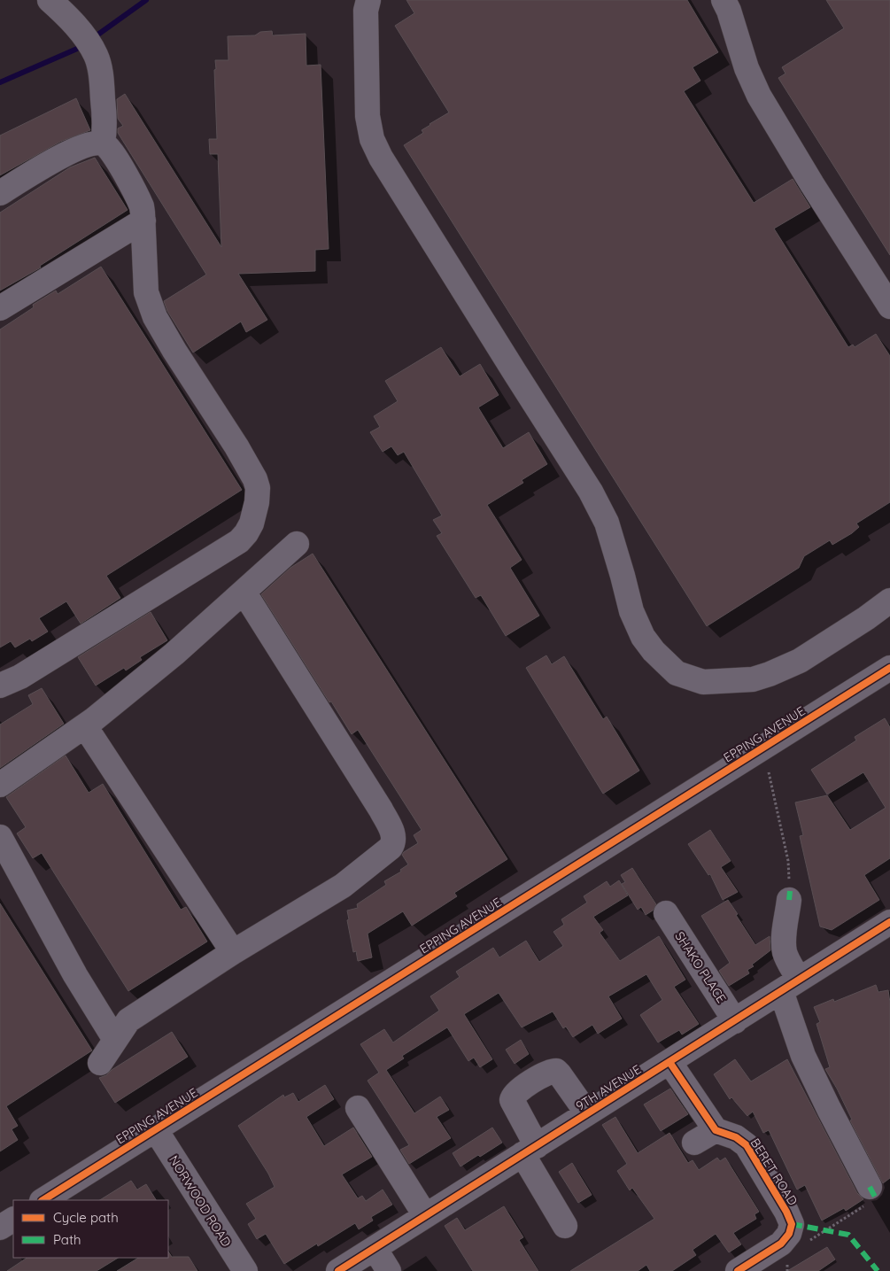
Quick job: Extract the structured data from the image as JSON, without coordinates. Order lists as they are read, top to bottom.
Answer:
{
  "streets": {
    "street": [
      "EPPING AVENUE",
      "SHAKO PLACE",
      "9TH AVENUE",
      "BERET ROAD",
      "NORWOOD ROAD"
    ]
  },
  "crossings": [
    ["EPPING AVENUE", "NORWOOD ROAD"],
    ["SHAKO PLACE", "9TH AVENUE"]
  ],
  "legend": ["Cycle path", "Path"]
}
